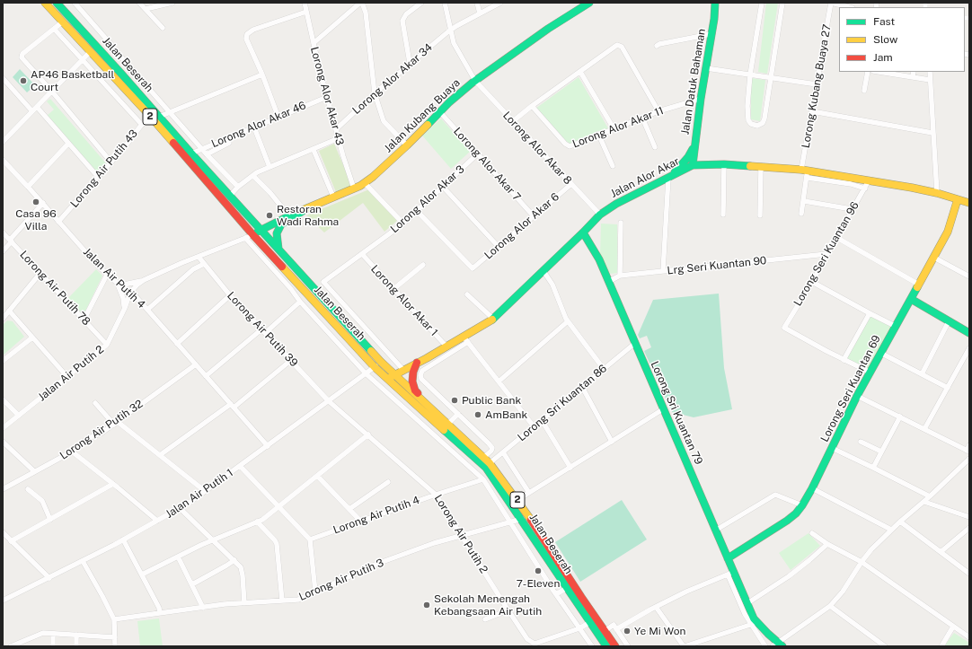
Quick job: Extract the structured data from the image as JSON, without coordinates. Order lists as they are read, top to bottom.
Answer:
{
  "streets": {
    "main road": [
      "Jalan Beserah",
      "Jalan Datuk Bahaman",
      "Jalan Kubang Buaya",
      "2",
      "Jalan Alor Akar",
      "Lorong Seri Kuantan 69",
      "Lorong Sri Kuantan 79"
    ],
    "street": [
      "Lorong Alor Akar 34",
      "Lorong Kubang Buaya 27",
      "Lorong Alor Akar 43",
      "Lorong Alor Akar 46",
      "Lorong Alor Akar 11",
      "Lorong Alor Akar 8",
      "Lorong Alor Akar 7",
      "Lorong Air Putih 43",
      "Lorong Alor Akar 3",
      "Lorong Alor Akar 6",
      "Lorong Seri Kuantan 96",
      "Lrg Seri Kuantan 90",
      "Jalan Air Putih 4",
      "Lorong Air Putih 78",
      "Lorong Alor Akar 1",
      "Lorong Air Putih 39",
      "Jalan Air Putih 2",
      "Lorong Sri Kuantan 86",
      "Lorong Air Putih 32",
      "Jalan Air Putih 1",
      "Lorong Air Putih 4",
      "Lorong Air Putih 2",
      "Lorong Air Putih 3"
    ]
  },
  "crossings": [
    ["Jalan Beserah", "Jalan Kubang Buaya"],
    ["Jalan Beserah", "Lorong Alor Akar 46"],
    ["Jalan Beserah", "Lorong Air Putih 43"],
    ["Jalan Beserah", "Jalan Alor Akar"],
    ["Jalan Beserah", "Jalan Air Putih 2"],
    ["Jalan Beserah", "Lorong Sri Kuantan 86"],
    ["Jalan Beserah", "Jalan Air Putih 1"],
    ["Jalan Beserah", "Lorong Air Putih 3"],
    ["Lorong Alor Akar 34", "Lorong Alor Akar 43"],
    ["Lorong Alor Akar 34", "Lorong Alor Akar 8"],
    ["Jalan Datuk Bahaman", "Lorong Alor Akar 11"],
    ["Jalan Datuk Bahaman", "Jalan Alor Akar"],
    ["Lorong Kubang Buaya 27", "Jalan Alor Akar"],
    ["Lorong Alor Akar 43", "Jalan Kubang Buaya"],
    ["Lorong Alor Akar 43", "Lorong Alor Akar 46"],
    ["Jalan Kubang Buaya", "Lorong Alor Akar 8"],
    ["Jalan Kubang Buaya", "Lorong Alor Akar 7"],
    ["Jalan Kubang Buaya", "Jalan Air Putih 2"],
    ["Lorong Alor Akar 8", "Jalan Alor Akar"],
    ["Lorong Alor Akar 8", "Lorong Alor Akar 6"],
    ["Lorong Alor Akar 7", "Lorong Alor Akar 3"],
    ["Lorong Alor Akar 7", "Lorong Alor Akar 6"],
    ["Lorong Air Putih 43", "Jalan Air Putih 4"],
    ["Jalan Alor Akar", "Lorong Alor Akar 3"],
    ["Jalan Alor Akar", "Lorong Seri Kuantan 96"],
    ["Jalan Alor Akar", "Lorong Alor Akar 1"],
    ["Jalan Alor Akar", "Lorong Seri Kuantan 69"],
    ["Jalan Alor Akar", "Lorong Sri Kuantan 79"],
    ["Lorong Alor Akar 3", "Lorong Alor Akar 6"],
    ["Lorong Alor Akar 3", "Lorong Alor Akar 1"],
    ["Lorong Seri Kuantan 96", "Lrg Seri Kuantan 90"],
    ["Lrg Seri Kuantan 90", "Lorong Sri Kuantan 79"],
    ["Jalan Air Putih 4", "Jalan Air Putih 2"],
    ["Jalan Air Putih 4", "Lorong Air Putih 32"],
    ["Jalan Air Putih 4", "Jalan Air Putih 1"],
    ["Lorong Air Putih 78", "Jalan Air Putih 2"],
    ["Lorong Air Putih 39", "Jalan Air Putih 2"],
    ["Lorong Air Putih 39", "Jalan Air Putih 1"],
    ["Lorong Air Putih 39", "Lorong Air Putih 2"],
    ["Lorong Seri Kuantan 69", "Lorong Sri Kuantan 79"],
    ["Lorong Sri Kuantan 86", "Lorong Sri Kuantan 79"],
    ["Jalan Air Putih 1", "Lorong Air Putih 2"],
    ["Lorong Air Putih 4", "Lorong Air Putih 2"],
    ["Lorong Air Putih 2", "Lorong Air Putih 3"]
  ],
  "places": [
    "AP46 Basketball Court",
    "Casa 96 Villa",
    "Restoran Wadi Rahma",
    "Public Bank",
    "AmBank",
    "7-Eleven",
    "Sekolah Menengah Kebangsaan Air Putih",
    "Ye Mi Won"
  ],
  "legend": ["Fast", "Slow", "Jam"]
}
